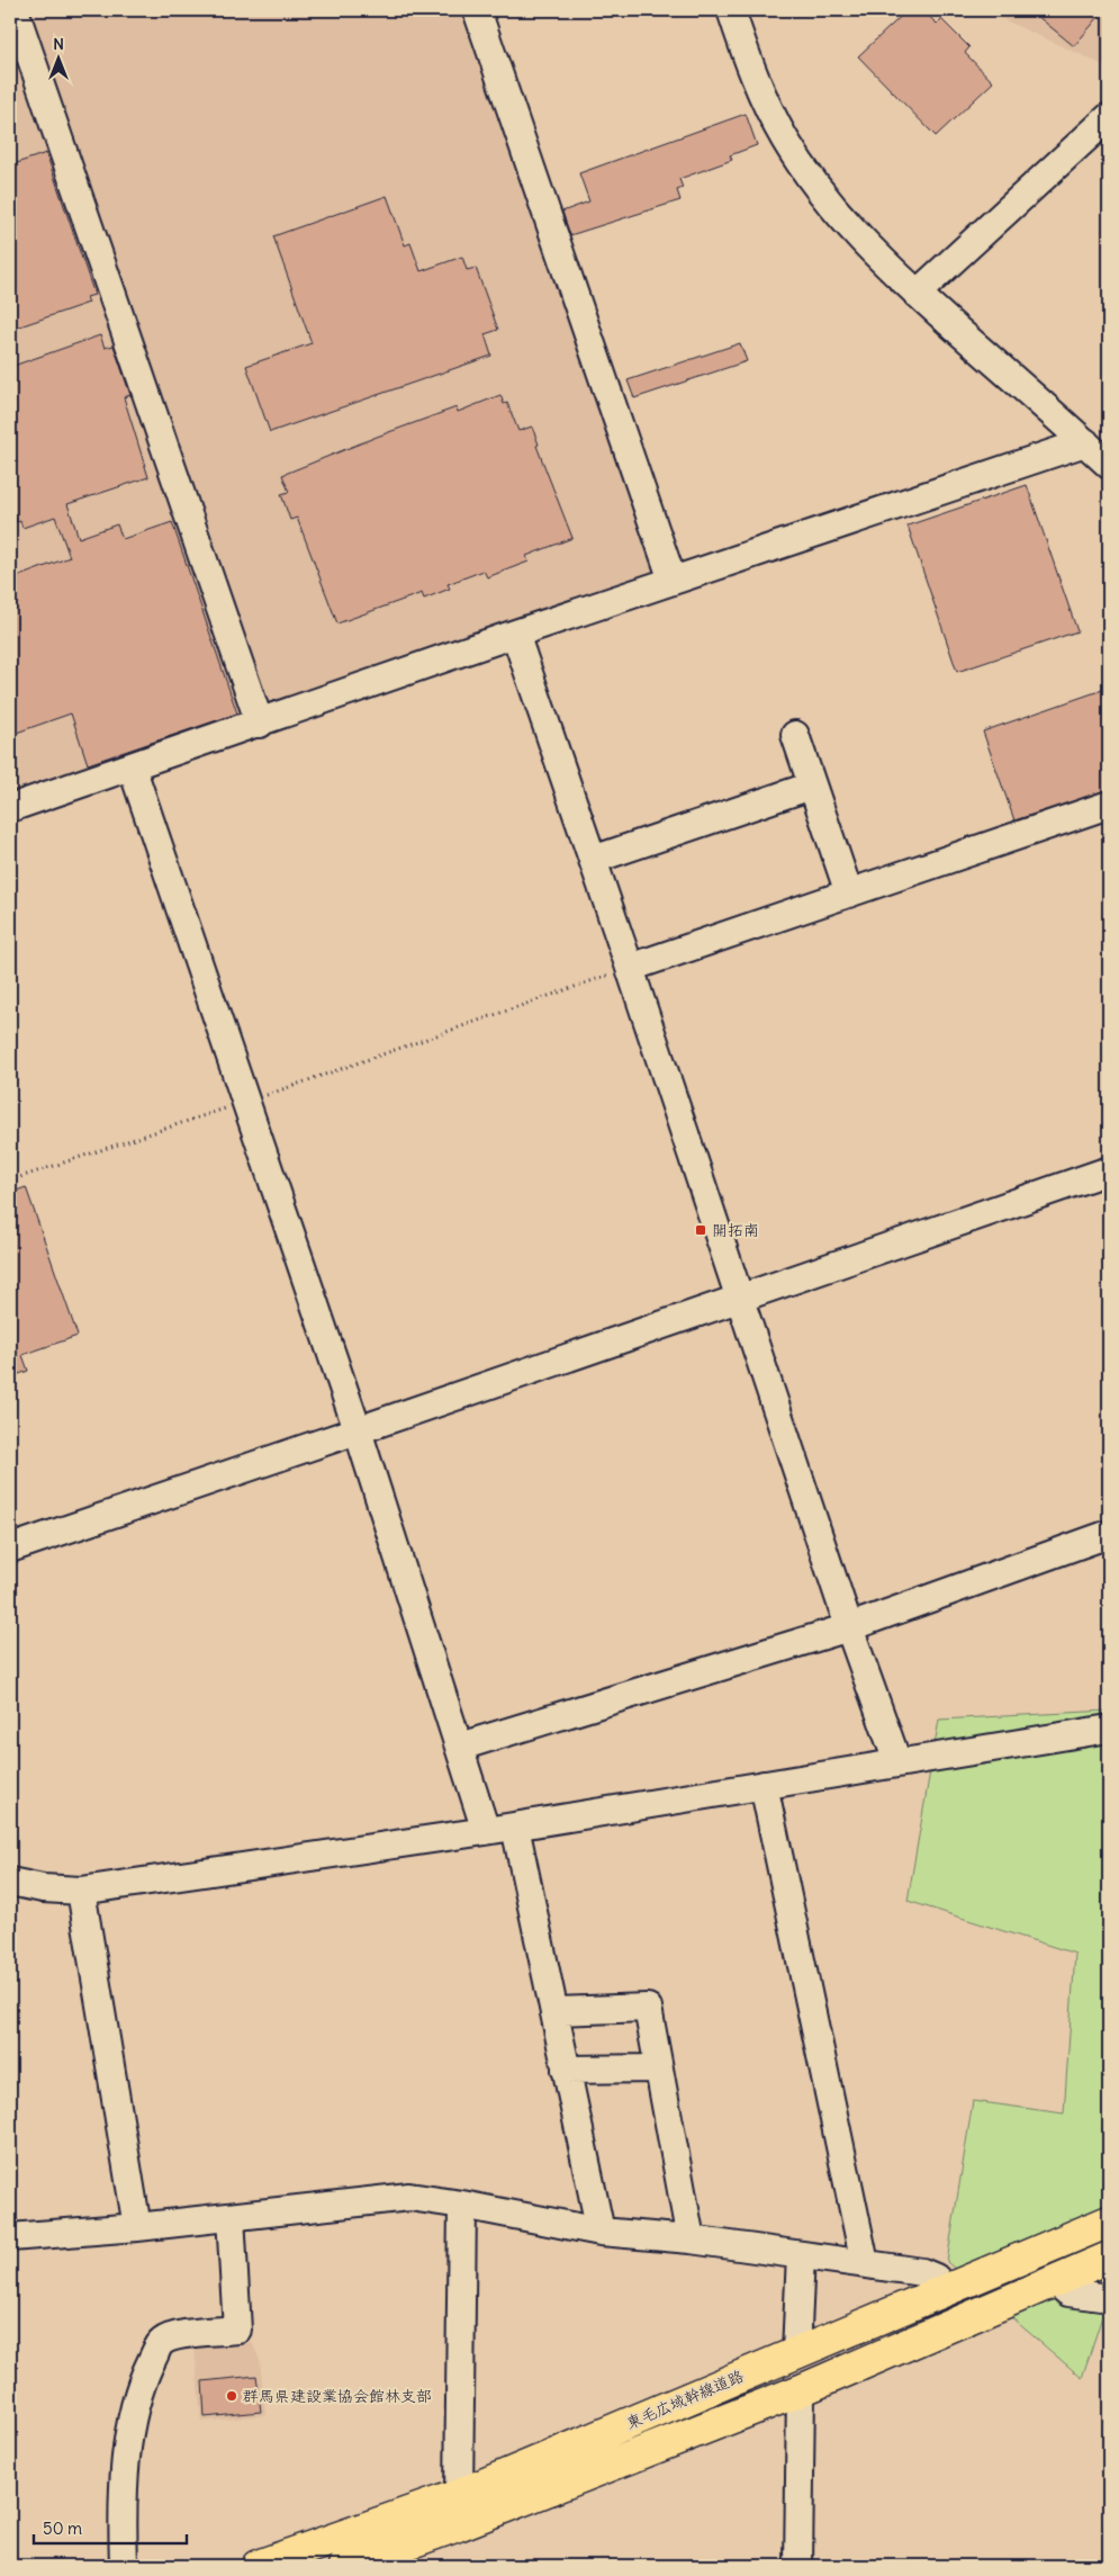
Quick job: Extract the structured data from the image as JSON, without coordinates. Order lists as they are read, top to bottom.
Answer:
{
  "streets": {
    "highway": ["東毛広域幹線道路"]
  },
  "places": {
    "transit": ["開拓南"],
    "other": ["群馬県建設業協会館林支部"]
  },
  "scale_bar": "50 m",
  "north": "top"
}
